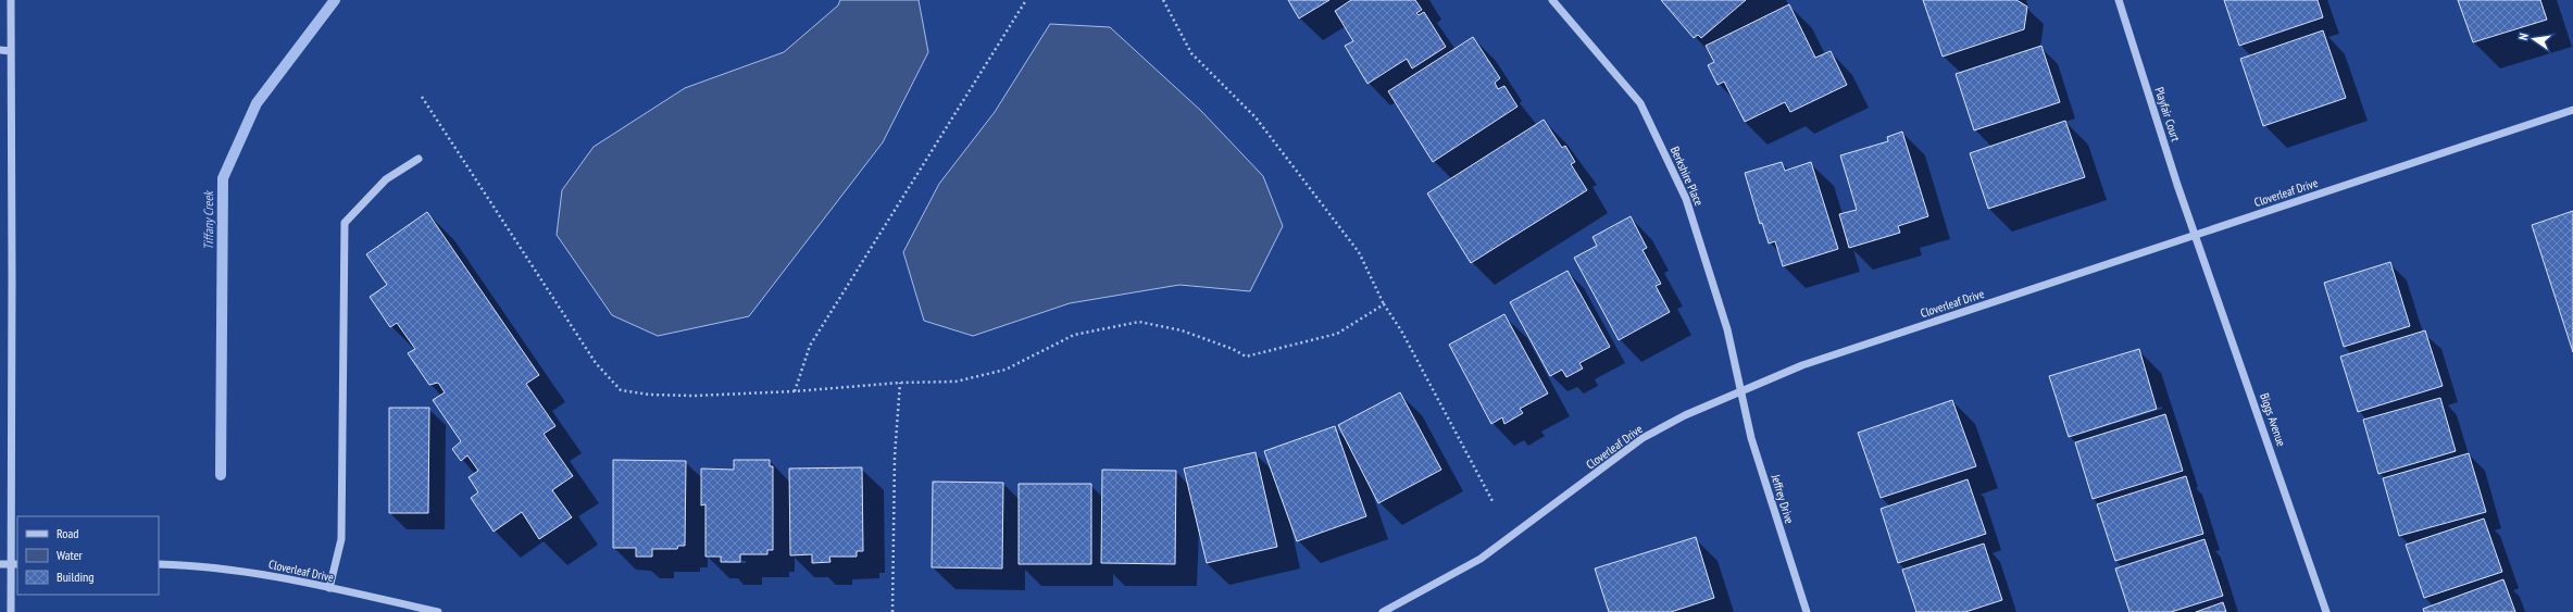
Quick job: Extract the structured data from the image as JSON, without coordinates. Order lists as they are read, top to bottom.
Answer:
{
  "streets": {
    "street": [
      "Playfair Court",
      "Berkshire Place",
      "Cloverleaf Drive",
      "Biggs Avenue",
      "Jeffrey Drive"
    ]
  },
  "crossings": [
    ["Playfair Court", "Cloverleaf Drive"],
    ["Playfair Court", "Biggs Avenue"],
    ["Berkshire Place", "Cloverleaf Drive"],
    ["Berkshire Place", "Jeffrey Drive"],
    ["Cloverleaf Drive", "Biggs Avenue"],
    ["Cloverleaf Drive", "Jeffrey Drive"]
  ],
  "water": ["Tiffany Creek"],
  "legend": ["Road", "Water", "Building"],
  "north": "left"
}
